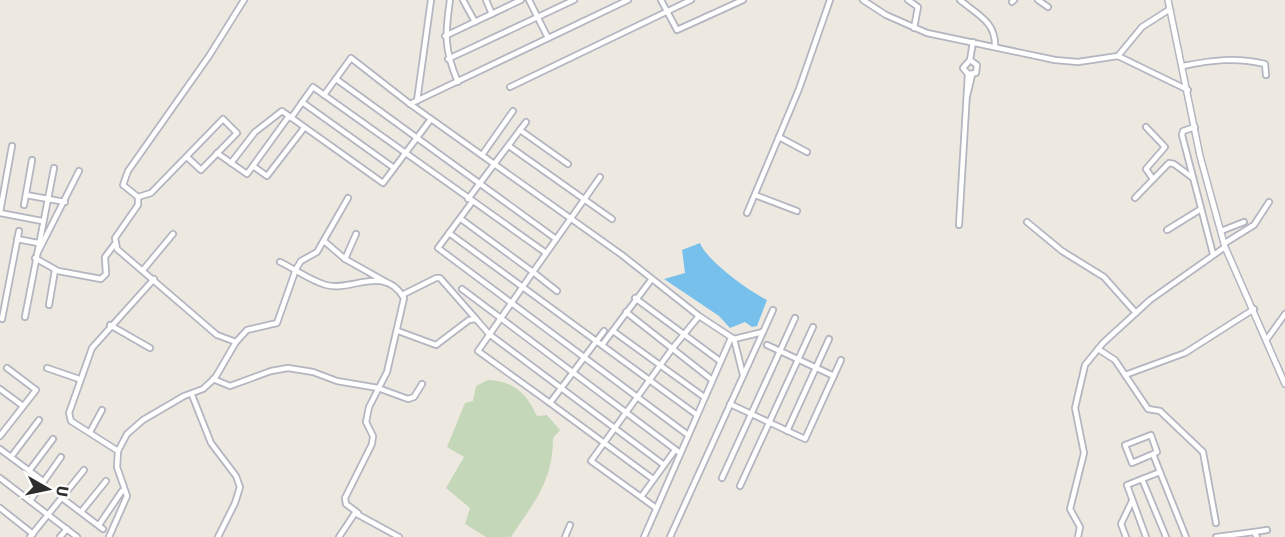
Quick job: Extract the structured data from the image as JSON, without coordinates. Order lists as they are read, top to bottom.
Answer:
{
  "north": "right"
}
